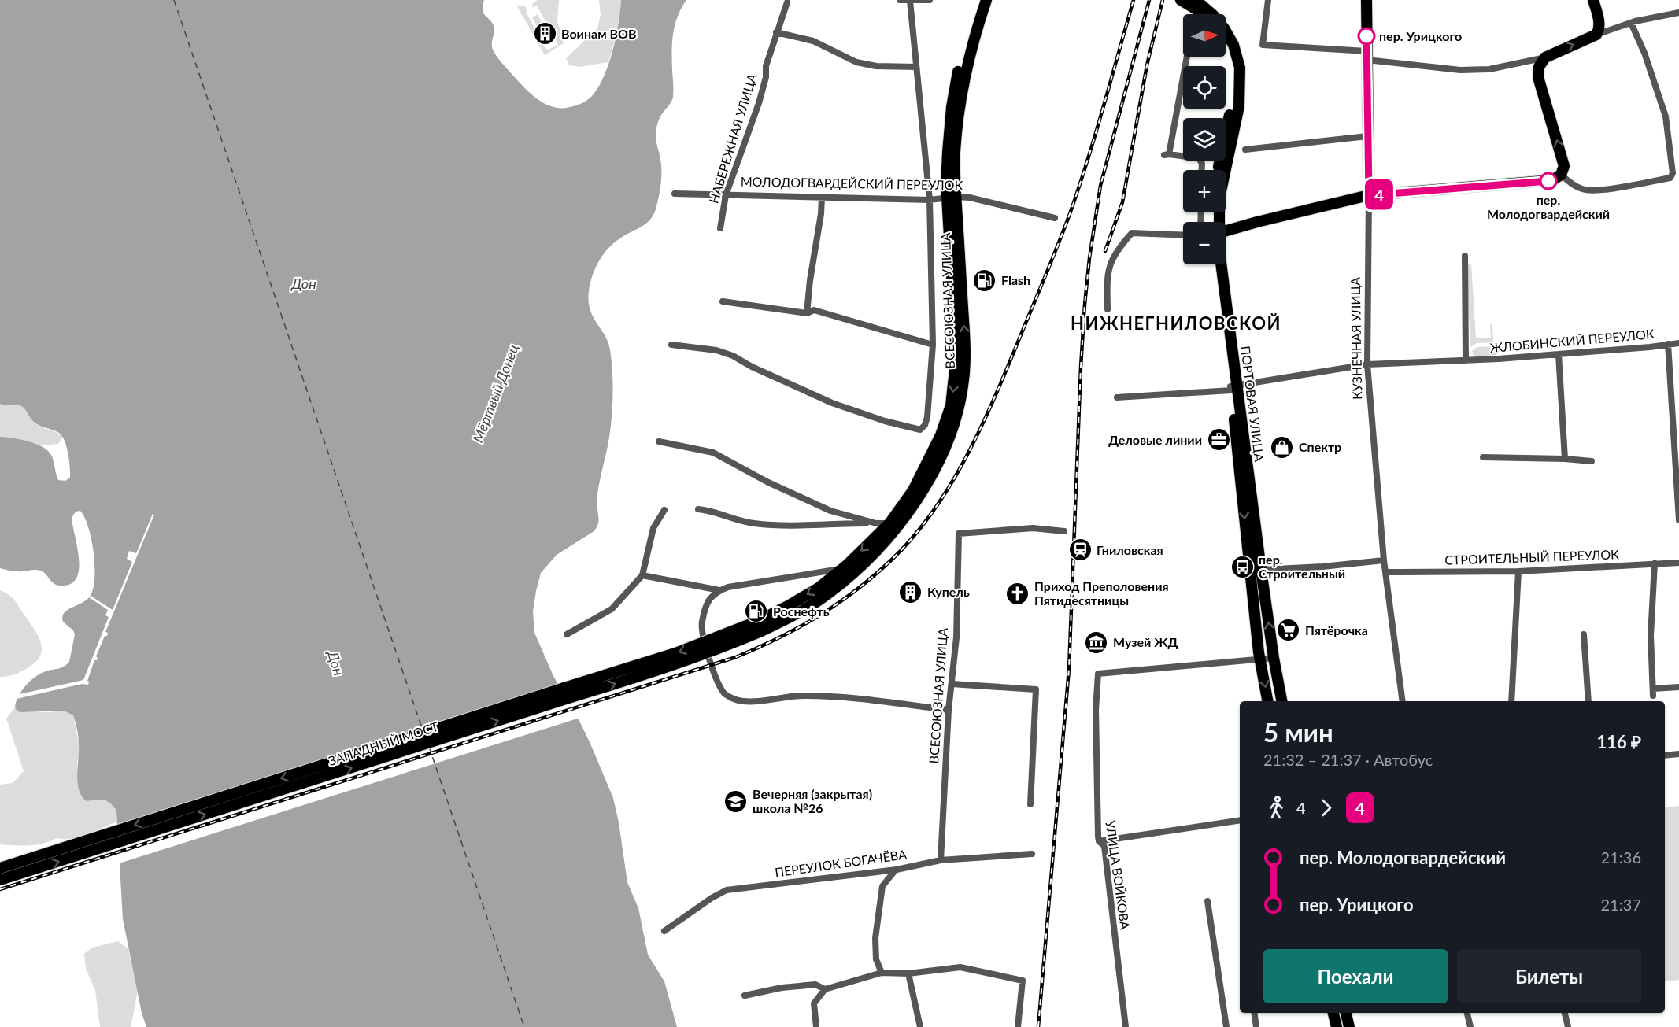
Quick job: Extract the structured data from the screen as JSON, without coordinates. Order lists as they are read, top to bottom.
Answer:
{
  "streets": {
    "main road": [
      "ВСЕСОЮЗНАЯ УЛИЦА",
      "КУЗНЕЧНАЯ УЛИЦА",
      "ПОРТОВАЯ УЛИЦА",
      "ЗАПАДНЫЙ МОСТ"
    ],
    "street": [
      "НАБЕРЕЖНАЯ УЛИЦА",
      "МОЛОДОГВАРДЕЙСКИЙ ПЕРЕУЛОК",
      "ЖЛОБИНСКИЙ ПЕРЕУЛОК",
      "СТРОИТЕЛЬНЫЙ ПЕРЕУЛОК",
      "ПЕРЕУЛОК БОГАЧЁВА",
      "УЛИЦА ВОЙКОВА"
    ]
  },
  "crossings": [
    ["НАБЕРЕЖНАЯ УЛИЦА", "МОЛОДОГВАРДЕЙСКИЙ ПЕРЕУЛОК"],
    ["МОЛОДОГВАРДЕЙСКИЙ ПЕРЕУЛОК", "ВСЕСОЮЗНАЯ УЛИЦА"],
    ["ВСЕСОЮЗНАЯ УЛИЦА", "ЗАПАДНЫЙ МОСТ"],
    ["ВСЕСОЮЗНАЯ УЛИЦА", "ПЕРЕУЛОК БОГАЧЁВА"],
    ["КУЗНЕЧНАЯ УЛИЦА", "ЖЛОБИНСКИЙ ПЕРЕУЛОК"],
    ["КУЗНЕЧНАЯ УЛИЦА", "СТРОИТЕЛЬНЫЙ ПЕРЕУЛОК"],
    ["ЖЛОБИНСКИЙ ПЕРЕУЛОК", "ПОРТОВАЯ УЛИЦА"],
    ["ПОРТОВАЯ УЛИЦА", "УЛИЦА ВОЙКОВА"]
  ],
  "districts": ["НИЖНЕГНИЛОВСКОЙ"],
  "water": ["Дон", "Мёртвый Донец"],
  "places": {
    "building": ["Воинам ВОВ", "Купель"],
    "other": ["пер. Урицкого", "пер. Молодогвардейский"],
    "fuel station": ["Flash", "Роснефть"],
    "office": ["Деловые линии"],
    "shop": ["Спектр"],
    "station": ["Гниловская"],
    "bus stop": ["пер. Строительный"],
    "church": ["Приход Преполовения Пятидесятницы"],
    "supermarket": ["Пятёрочка"],
    "museum": ["Музей ЖД"],
    "school or university": ["Вечерняя (закрытая) школа №26"]
  },
  "lines": ["bus line 4"],
  "north": "right",
  "page": {
    "on_map": "4",
    "map_buttons": ["+", "−"],
    "heading": ["5 мин", "21:32 – 21:37 · Автобус", "116 ₽"],
    "legs": ["4", "4"],
    "list": [
      {
        "name": "пер. Молодогвардейский",
        "value": "21:36"
      },
      {
        "name": "пер. Урицкого",
        "value": "21:37"
      }
    ],
    "buttons": ["Поехали", "Билеты"]
  }
}
